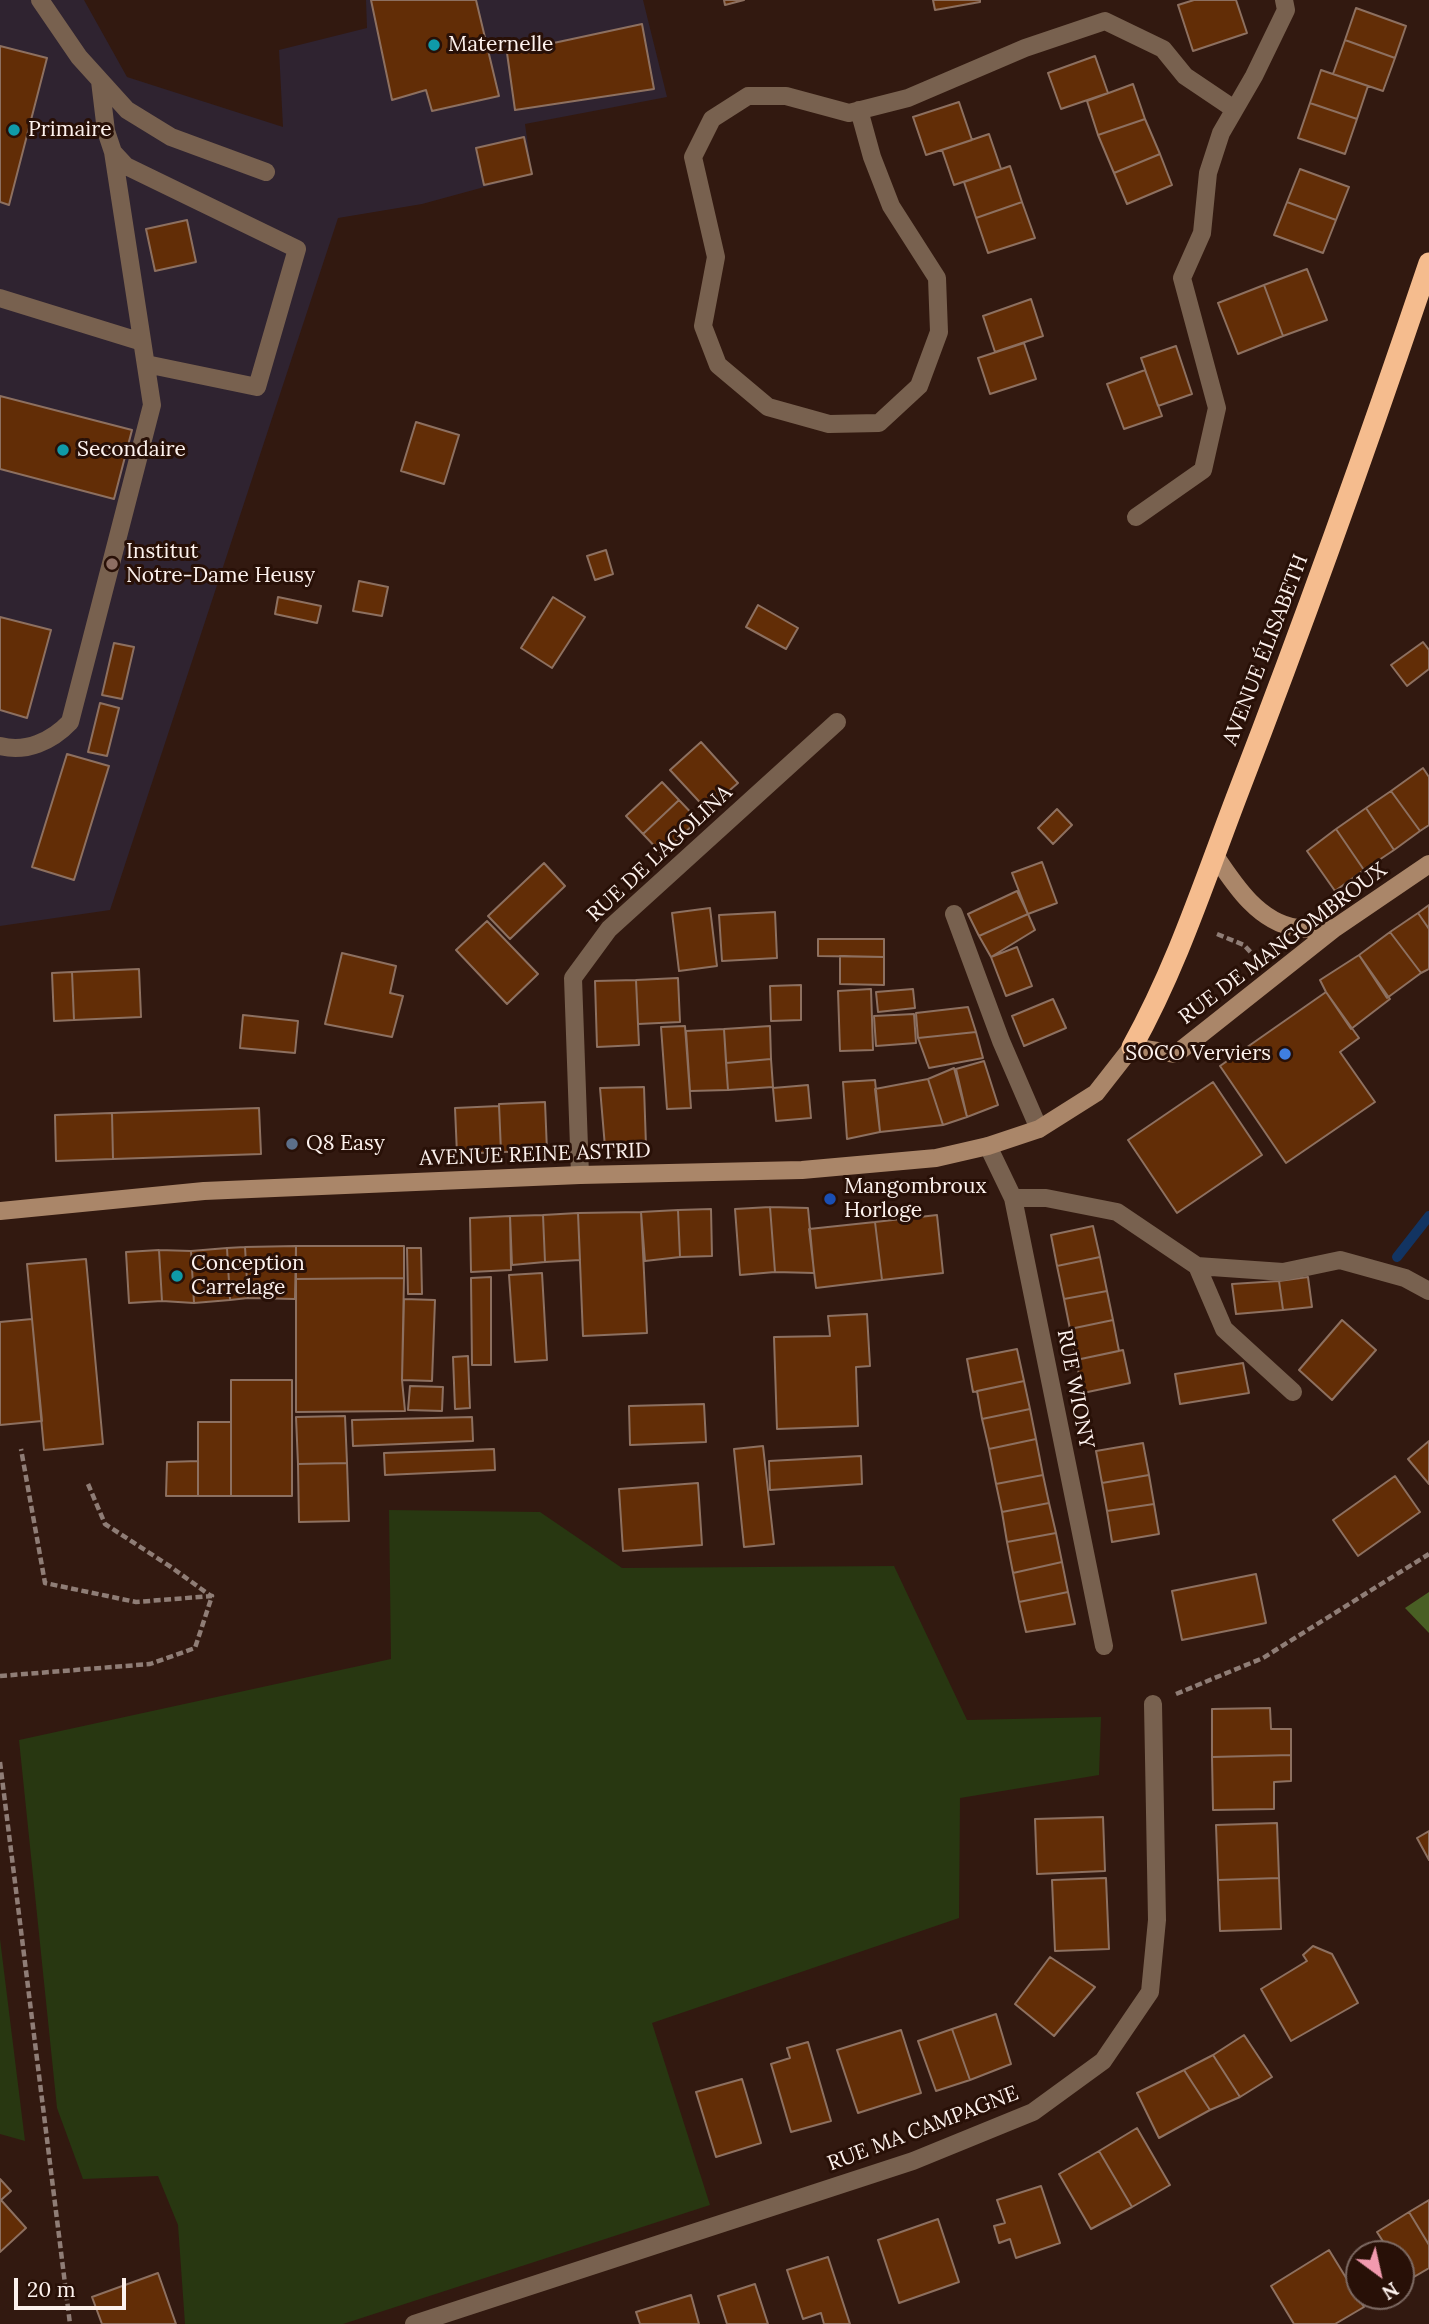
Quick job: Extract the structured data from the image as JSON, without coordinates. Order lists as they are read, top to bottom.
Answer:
{
  "streets": {
    "highway": ["AVENUE ÉLISABETH"],
    "main road": ["RUE DE MANGOMBROUX", "AVENUE REINE ASTRID"],
    "street": ["RUE DE L'AGOLINA", "RUE WIONY", "RUE MA CAMPAGNE"]
  },
  "crossings": [
    ["AVENUE ÉLISABETH", "RUE DE MANGOMBROUX"],
    ["RUE DE L'AGOLINA", "AVENUE REINE ASTRID"],
    ["AVENUE REINE ASTRID", "RUE WIONY"]
  ],
  "places": [
    "Maternelle",
    "Primaire",
    "Secondaire",
    "Institut Notre-Dame Heusy",
    "SOCO Verviers",
    "Q8 Easy",
    "Mangombroux Horloge",
    "Conception Carrelage"
  ],
  "scale_bar": "20 m",
  "north": "bottom right"
}
